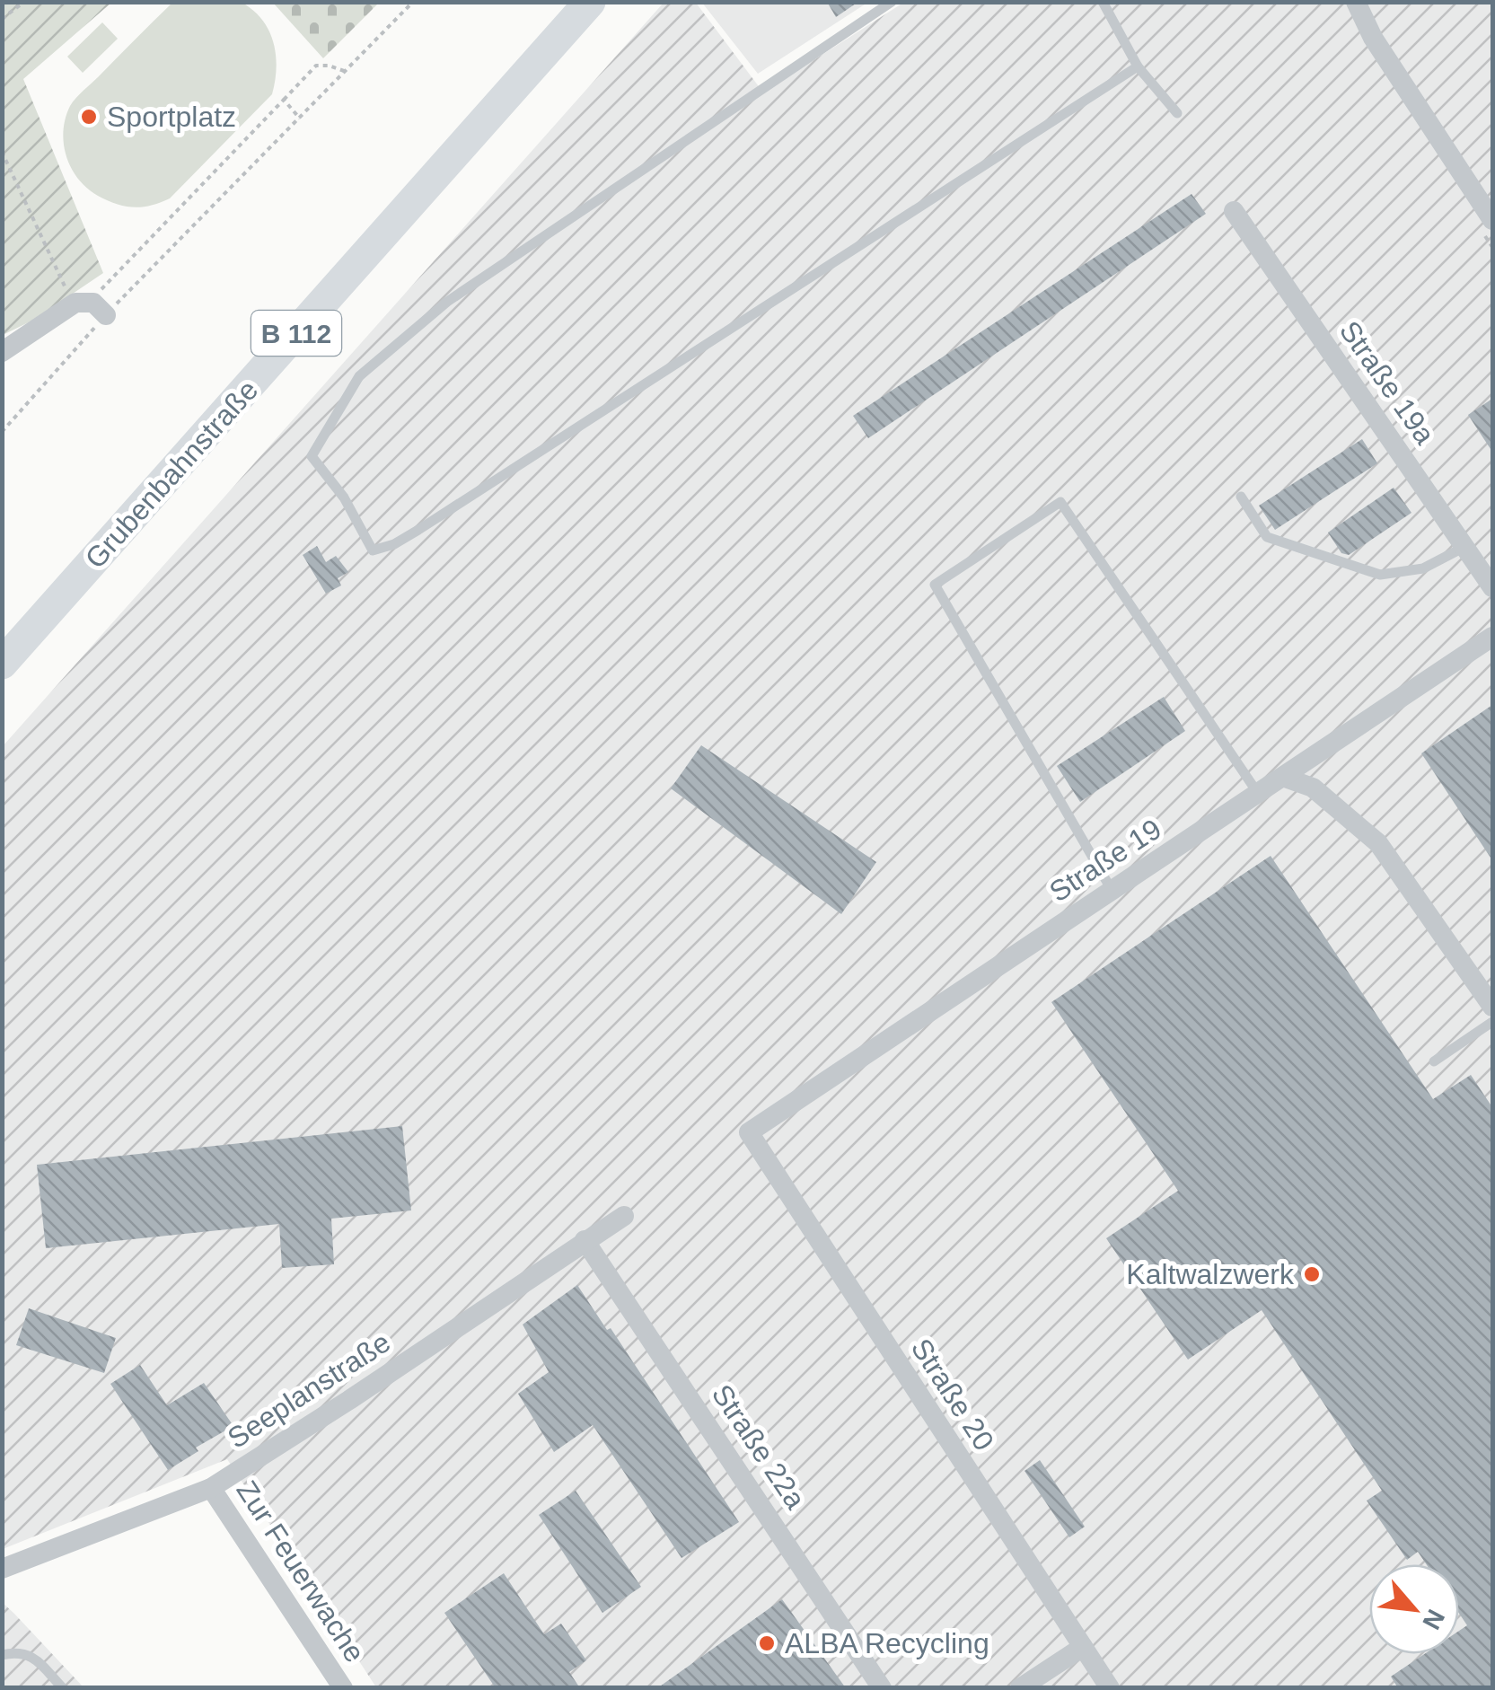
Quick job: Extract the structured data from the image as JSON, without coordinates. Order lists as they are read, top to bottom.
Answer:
{
  "streets": {
    "main road": ["B 112", "Grubenbahnstraße"],
    "street": [
      "Straße 19a",
      "Straße 19",
      "Seeplanstraße",
      "Straße 20",
      "Straße 22a",
      "Zur Feuerwache"
    ]
  },
  "crossings": [
    ["Straße 19", "Straße 20"],
    ["Seeplanstraße", "Straße 22a"],
    ["Seeplanstraße", "Zur Feuerwache"]
  ],
  "places": ["Sportplatz", "Kaltwalzwerk", "ALBA Recycling"],
  "north": "bottom right"
}
